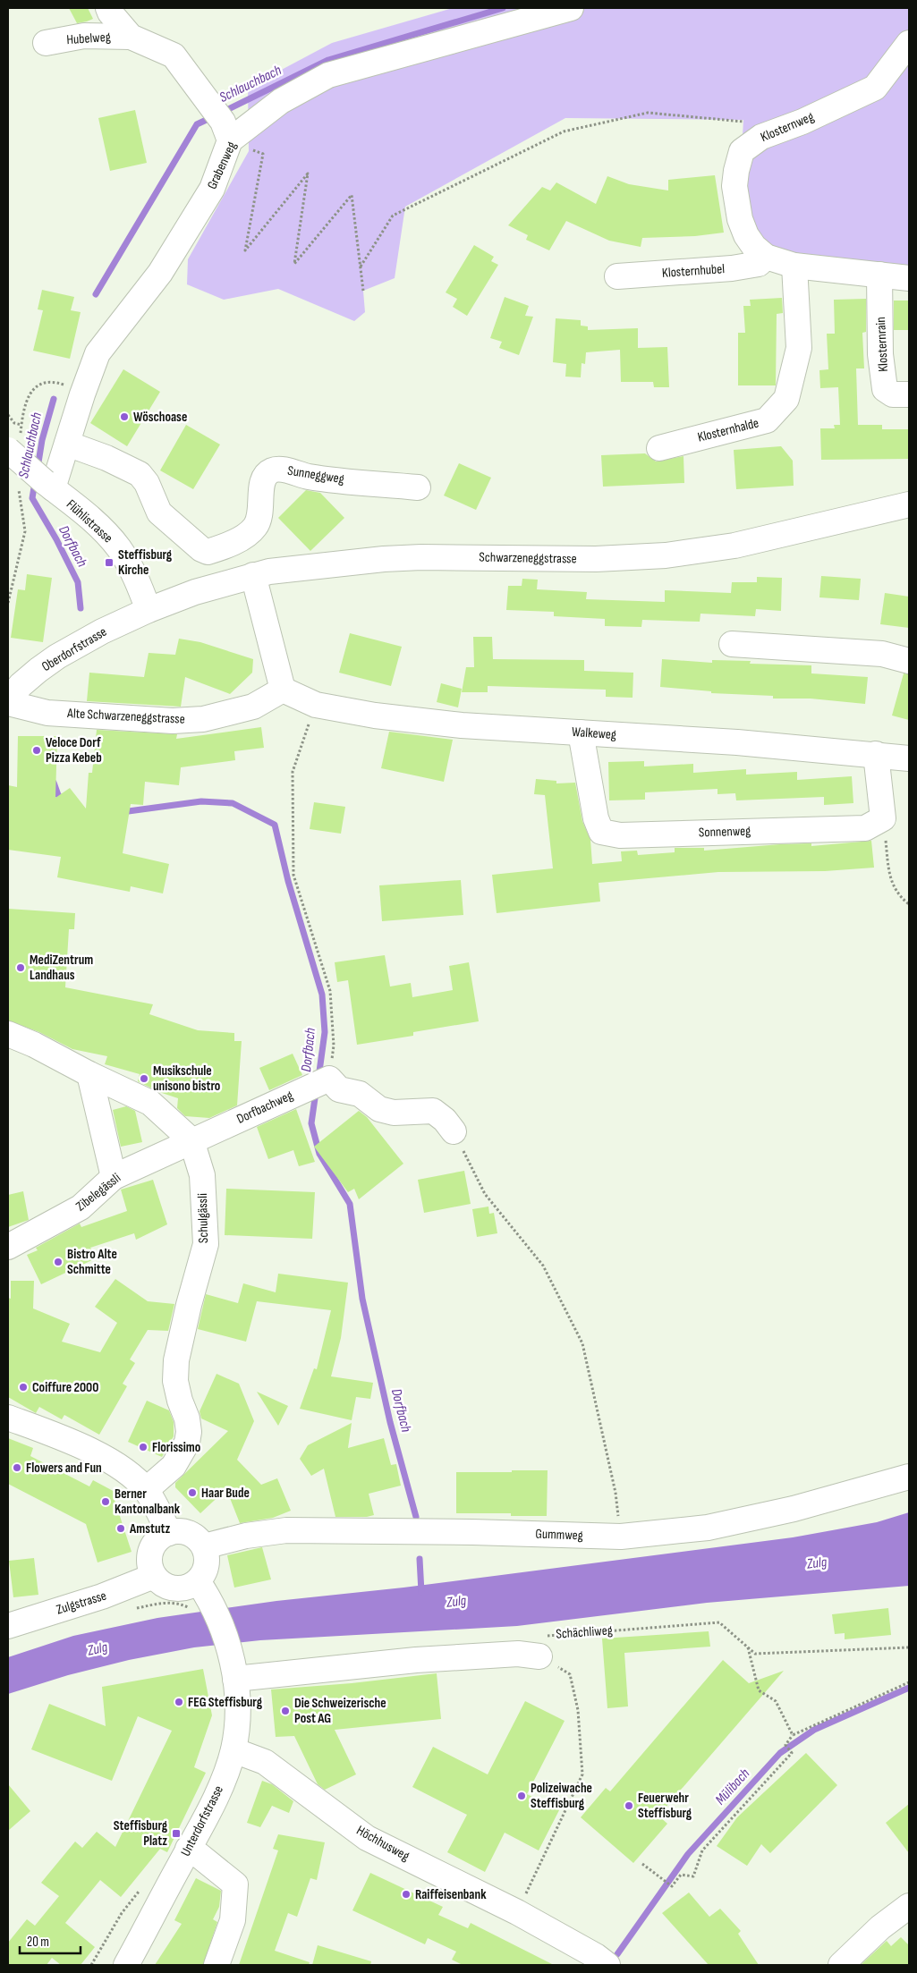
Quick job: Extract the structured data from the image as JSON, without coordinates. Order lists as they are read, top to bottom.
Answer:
{
  "streets": {
    "street": [
      "Hubelweg",
      "Klosternweg",
      "Grabenweg",
      "Klosternhubel",
      "Klosternrain",
      "Klosternhalde",
      "Sunneggweg",
      "Flühlistrasse",
      "Schwarzeneggstrasse",
      "Oberdorfstrasse",
      "Alte Schwarzeneggstrasse",
      "Walkeweg",
      "Sonnenweg",
      "Dorfbachweg",
      "Zibelegässli",
      "Schulgässli",
      "Gummweg",
      "Zulgstrasse",
      "Unterdorfstrasse",
      "Höchhusweg"
    ],
    "path": ["Schächliweg"]
  },
  "crossings": [
    ["Hubelweg", "Grabenweg"],
    ["Klosternweg", "Klosternhubel"],
    ["Klosternweg", "Klosternrain"],
    ["Klosternweg", "Klosternhalde"],
    ["Grabenweg", "Sunneggweg"],
    ["Grabenweg", "Flühlistrasse"],
    ["Flühlistrasse", "Schwarzeneggstrasse"],
    ["Flühlistrasse", "Oberdorfstrasse"],
    ["Schwarzeneggstrasse", "Oberdorfstrasse"],
    ["Oberdorfstrasse", "Alte Schwarzeneggstrasse"],
    ["Alte Schwarzeneggstrasse", "Walkeweg"],
    ["Walkeweg", "Sonnenweg"],
    ["Dorfbachweg", "Zibelegässli"],
    ["Dorfbachweg", "Schulgässli"],
    ["Zibelegässli", "Schulgässli"],
    ["Gummweg", "Zulgstrasse"],
    ["Gummweg", "Unterdorfstrasse"],
    ["Zulgstrasse", "Unterdorfstrasse"],
    ["Unterdorfstrasse", "Höchhusweg"]
  ],
  "water": [
    "Schlauchbach",
    "Dorfbach",
    "Zulg",
    "Mülibach"
  ],
  "places": {
    "other": [
      "Wöschoase",
      "Veloce Dorf Pizza Kebeb",
      "MediZentrum Landhaus",
      "Musikschule unisono bistro",
      "Bistro Alte Schmitte",
      "Coiffure 2000",
      "Florissimo",
      "Flowers and Fun",
      "Haar Bude",
      "Berner Kantonalbank",
      "Amstutz",
      "FEG Steffisburg",
      "Die Schweizerische Post AG",
      "Polizeiwache Steffisburg",
      "Feuerwehr Steffisburg",
      "Raiffeisenbank"
    ],
    "transit": ["Steffisburg Kirche", "Steffisburg Platz"]
  },
  "scale_bar": "20 m"
}
